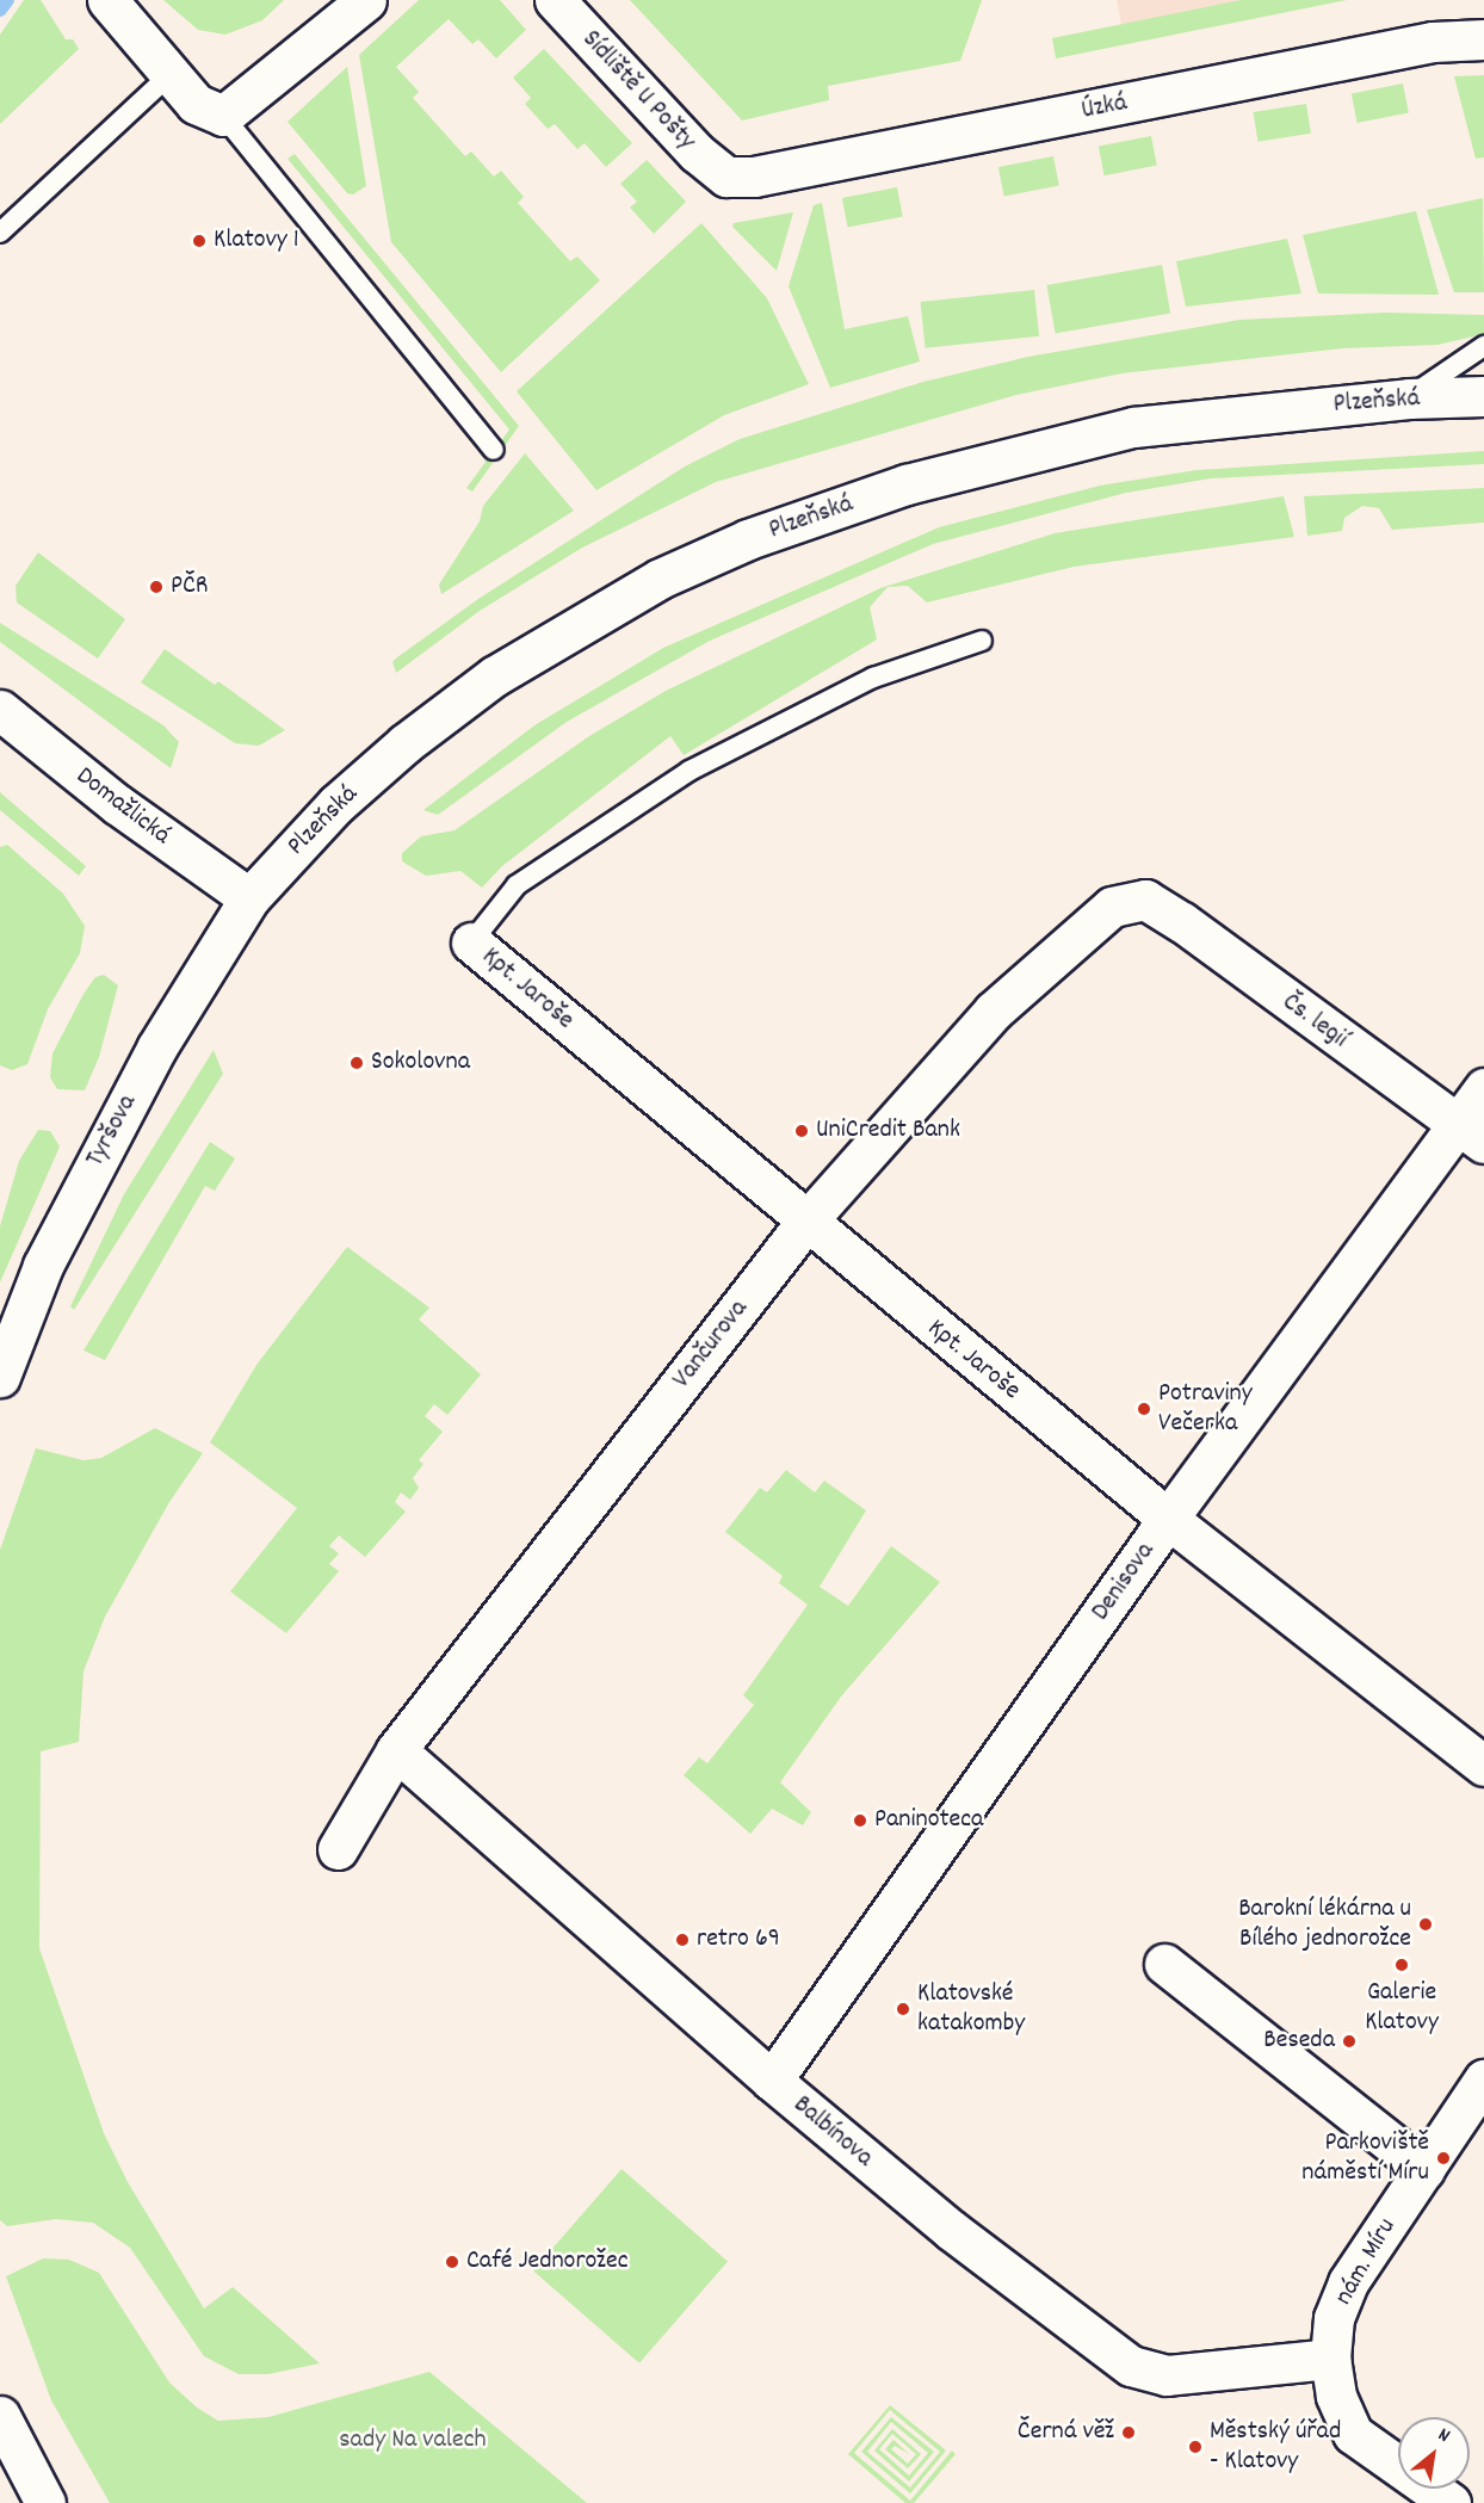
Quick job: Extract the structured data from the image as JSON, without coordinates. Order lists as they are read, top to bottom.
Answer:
{
  "streets": {
    "street": [
      "Sídliště U Pošty",
      "Úzká",
      "Plzeňská",
      "Domažlická",
      "Kpt. Jaroše",
      "Čs. legií",
      "Tyršova",
      "Vančurova",
      "Denisova",
      "Balbínova",
      "nám. Míru"
    ]
  },
  "crossings": [
    ["Sídliště U Pošty", "Úzká"],
    ["Plzeňská", "Domažlická"],
    ["Plzeňská", "Tyršova"],
    ["Domažlická", "Tyršova"],
    ["Kpt. Jaroše", "Vančurova"],
    ["Kpt. Jaroše", "Denisova"],
    ["Čs. legií", "Vančurova"],
    ["Čs. legií", "Denisova"],
    ["Vančurova", "Balbínova"],
    ["Denisova", "Balbínova"],
    ["Balbínova", "nám. Míru"]
  ],
  "parks": ["sady Na valech"],
  "places": [
    "Klatovy 1",
    "PČR",
    "Sokolovna",
    "UniCredit Bank",
    "Potraviny Večerka",
    "Paninoteca",
    "Barokní lékárna u Bílého jednorožce",
    "retro 69",
    "Galerie Klatovy",
    "Klatovské katakomby",
    "Beseda",
    "Parkoviště náměstí Míru",
    "Café Jednorožec",
    "Černá věž",
    "Městský úřad - Klatovy"
  ],
  "north": "top right"
}
